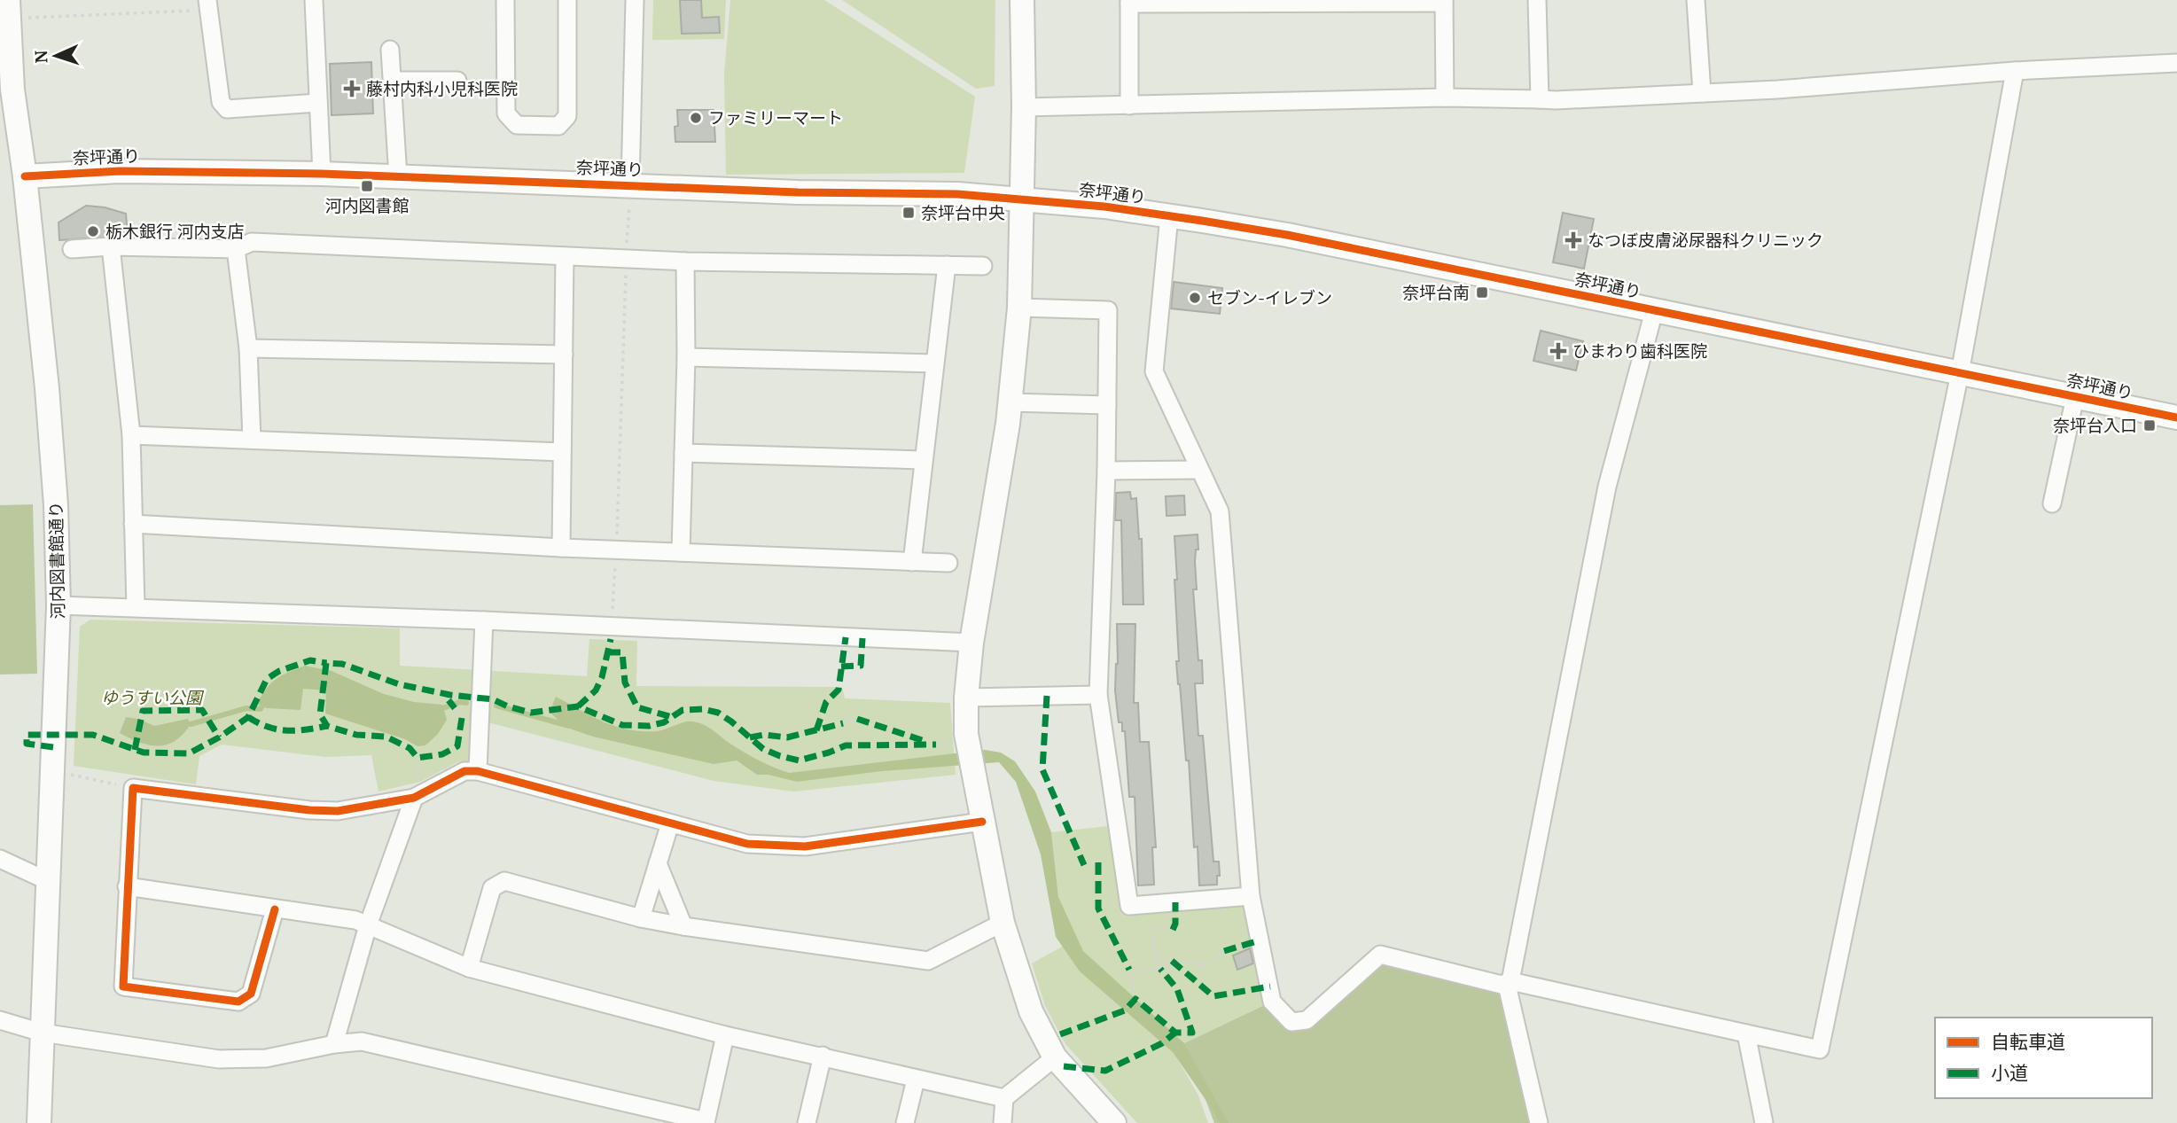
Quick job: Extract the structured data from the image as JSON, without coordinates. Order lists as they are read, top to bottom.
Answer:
{
  "streets": {
    "street": ["奈坪通り", "河内図書館通り"]
  },
  "crossings": [
    ["奈坪通り", "河内図書館通り"]
  ],
  "parks": ["ゆうすい公園"],
  "places": {
    "health": ["藤村内科小児科医院", "なつぼ皮膚泌尿器科クリニック", "ひまわり歯科医院"],
    "other": ["ファミリーマート", "栃木銀行 河内支店", "セブン-イレブン"],
    "transit": [
      "河内図書館",
      "奈坪台中央",
      "奈坪台南",
      "奈坪台入口"
    ]
  },
  "legend": ["自転車道", "小道"],
  "north": "left"
}
